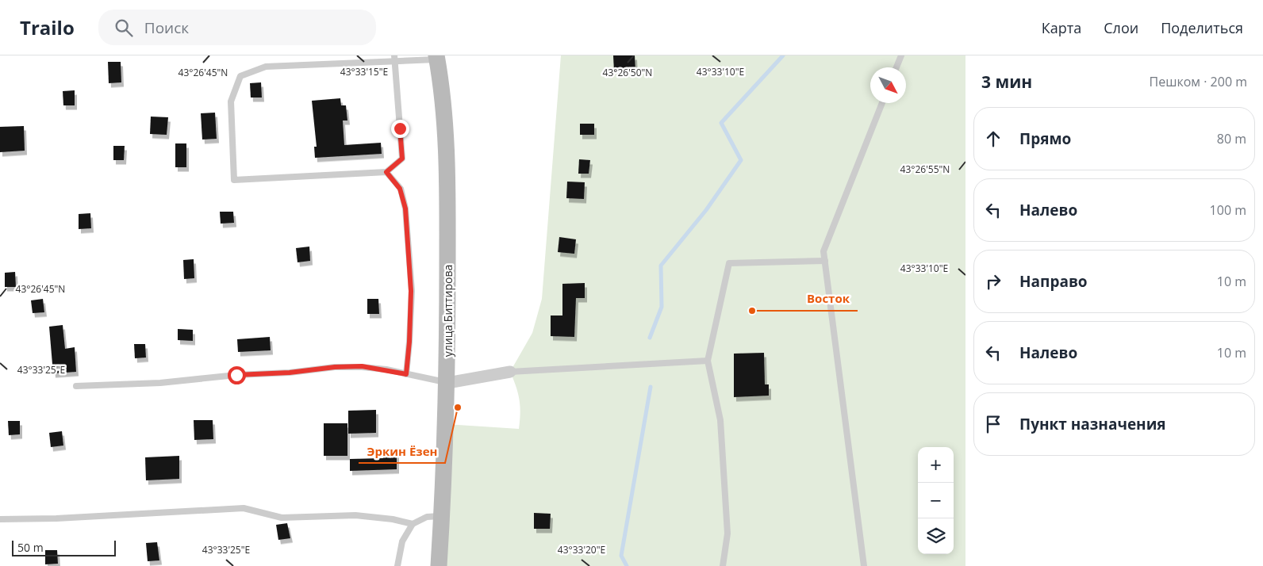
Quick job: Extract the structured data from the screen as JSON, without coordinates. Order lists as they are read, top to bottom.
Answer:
{
  "streets": {
    "street": ["улица Биттирова"]
  },
  "places": ["Восток", "Эркин Ёзен"],
  "scale_bar": "50 m",
  "north": "bottom right",
  "page": {
    "header": "Trailo",
    "search": "Поиск",
    "nav": ["Карта", "Слои", "Поделиться"],
    "heading": ["3 мин", "Пешком · 200 m"],
    "list": [
      ["Прямо", "80 m"],
      ["Налево", "100 m"],
      ["Направо", "10 m"],
      ["Налево", "10 m"],
      "Пункт назначения"
    ],
    "map_buttons": ["+", "−"],
    "scale": "50 m"
  },
  "coordinates": [
    "43°33'15\"E",
    "43°33'10\"E",
    "43°26'50\"N",
    "43°26'45\"N",
    "43°26'55\"N",
    "43°33'25\"E",
    "43°33'20\"E"
  ]
}
